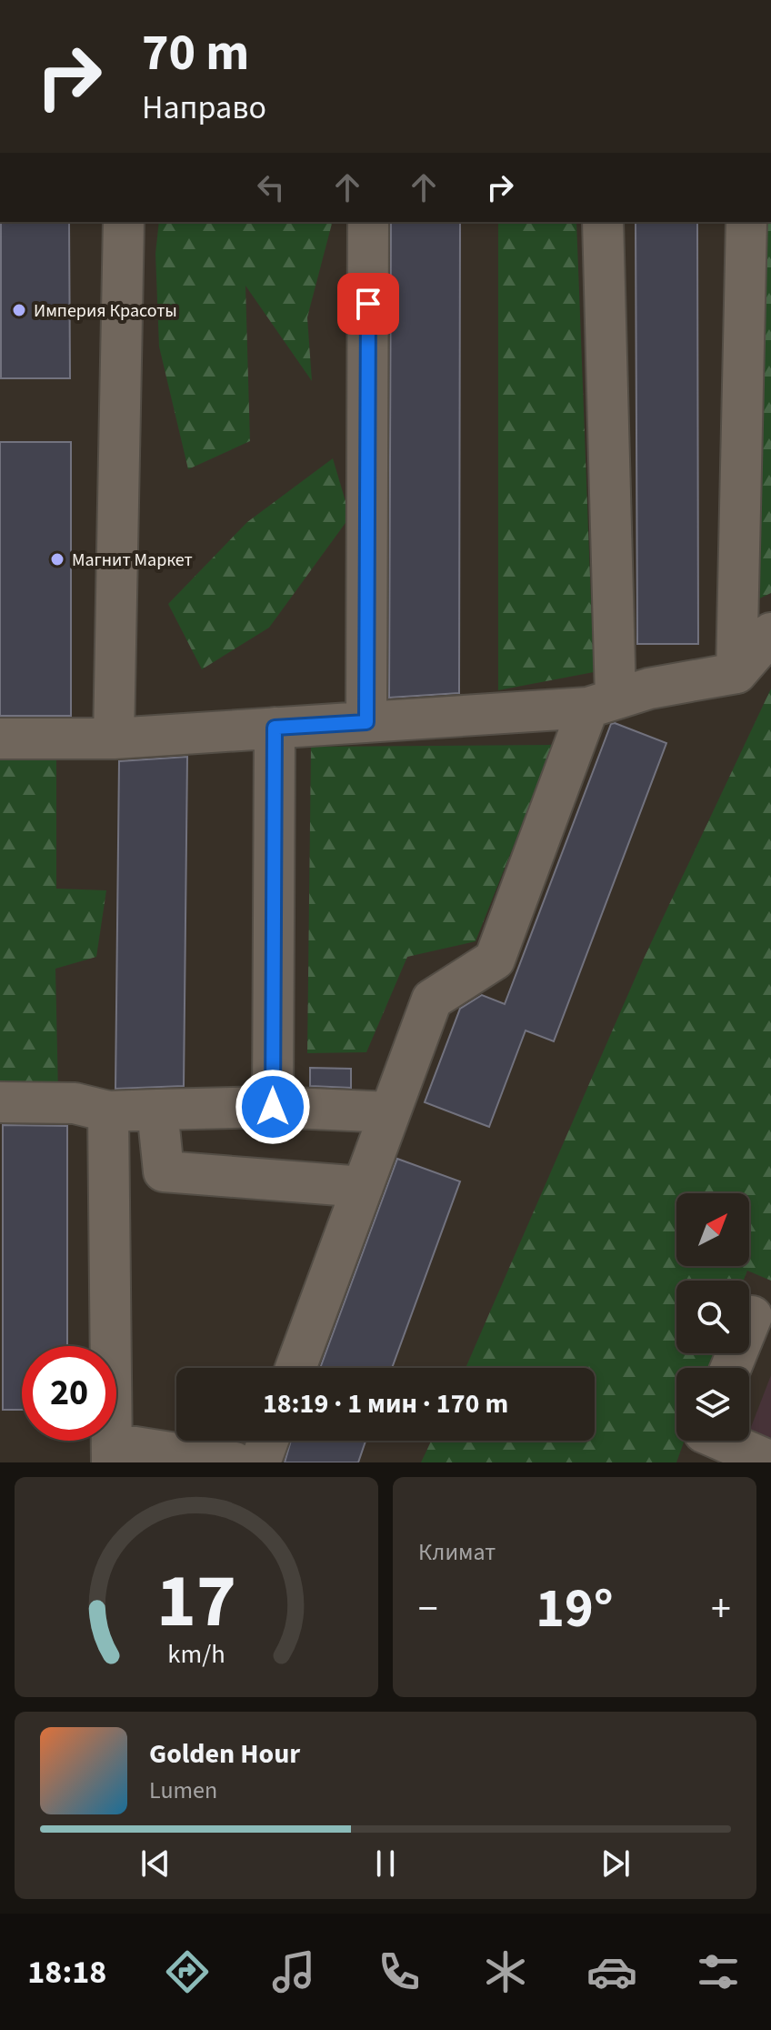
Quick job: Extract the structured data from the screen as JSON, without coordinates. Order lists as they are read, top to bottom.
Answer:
{
  "places": ["Империя Красоты", "Магнит Маркет"],
  "north": "top right",
  "page": {
    "turn": ["70 m", "Направо"],
    "limit": "20",
    "trip": "18:19 · 1 мин · 170 m",
    "tile": "Климат",
    "heat": ["−", "19°", "+"],
    "song": ["Golden Hour", "Lumen"],
    "tabs": "18:18",
    "gauge": ["17", "km/h"]
  }
}
